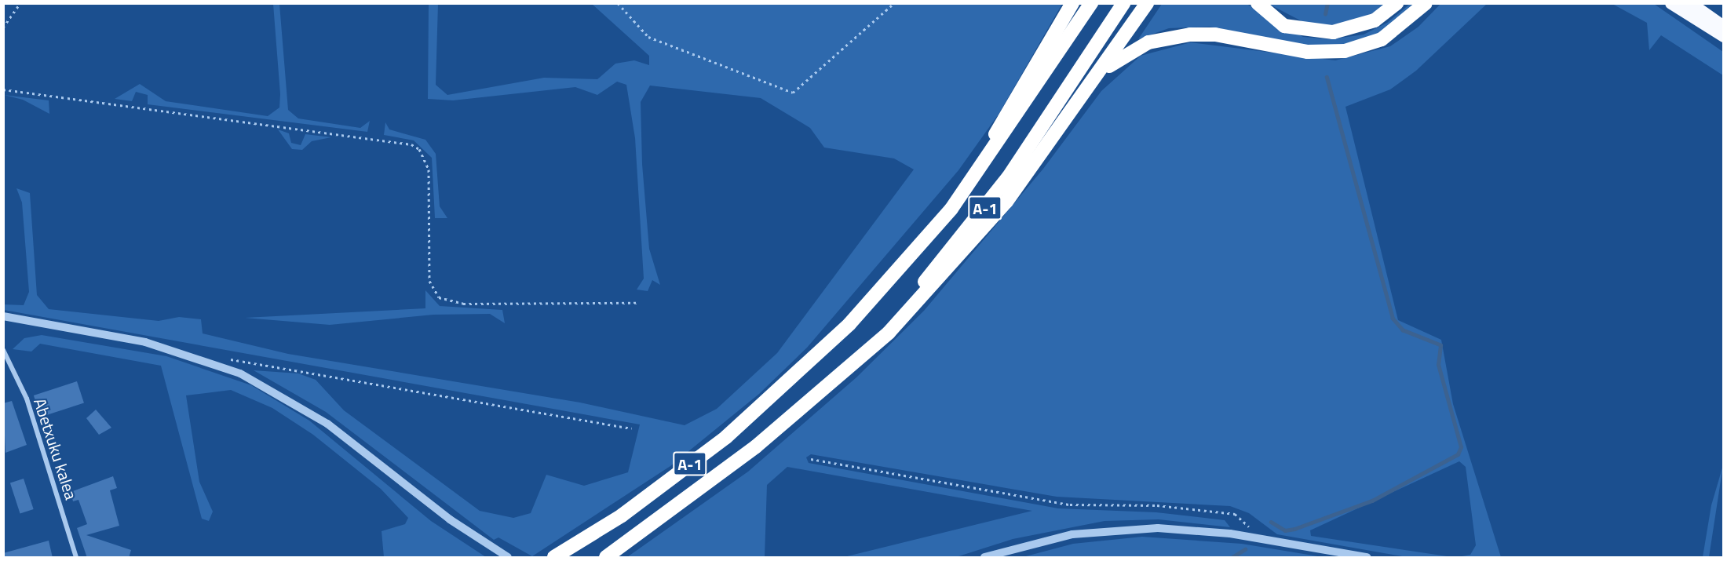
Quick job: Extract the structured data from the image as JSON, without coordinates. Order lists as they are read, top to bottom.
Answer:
{
  "streets": {
    "highway": ["A-1"],
    "street": ["Abetxuku kalea"]
  }
}
